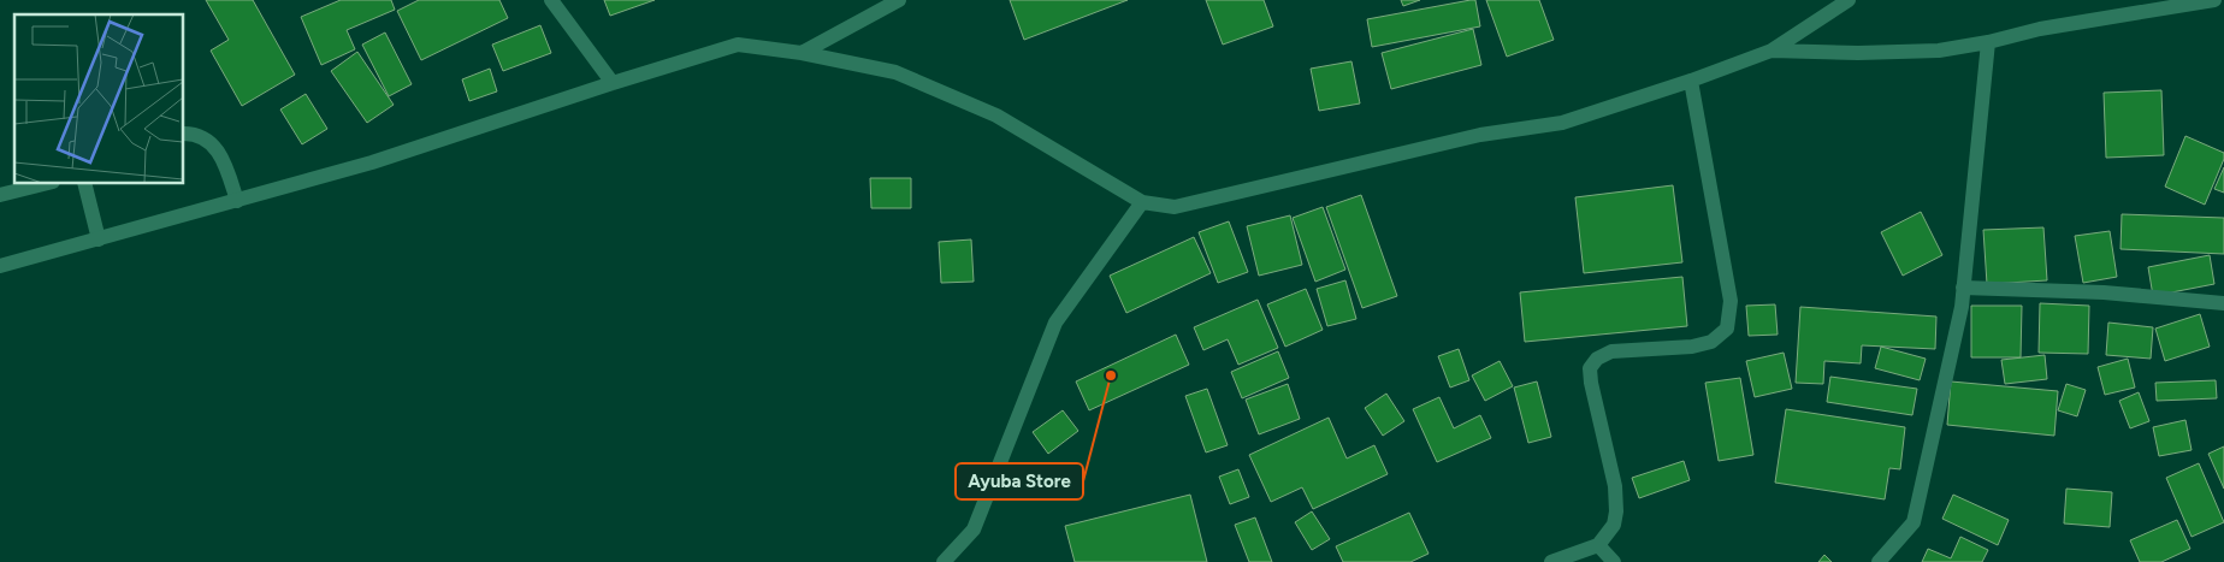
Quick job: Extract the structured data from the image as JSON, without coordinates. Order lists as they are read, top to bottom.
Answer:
{
  "places": ["Ayuba Store"]
}
